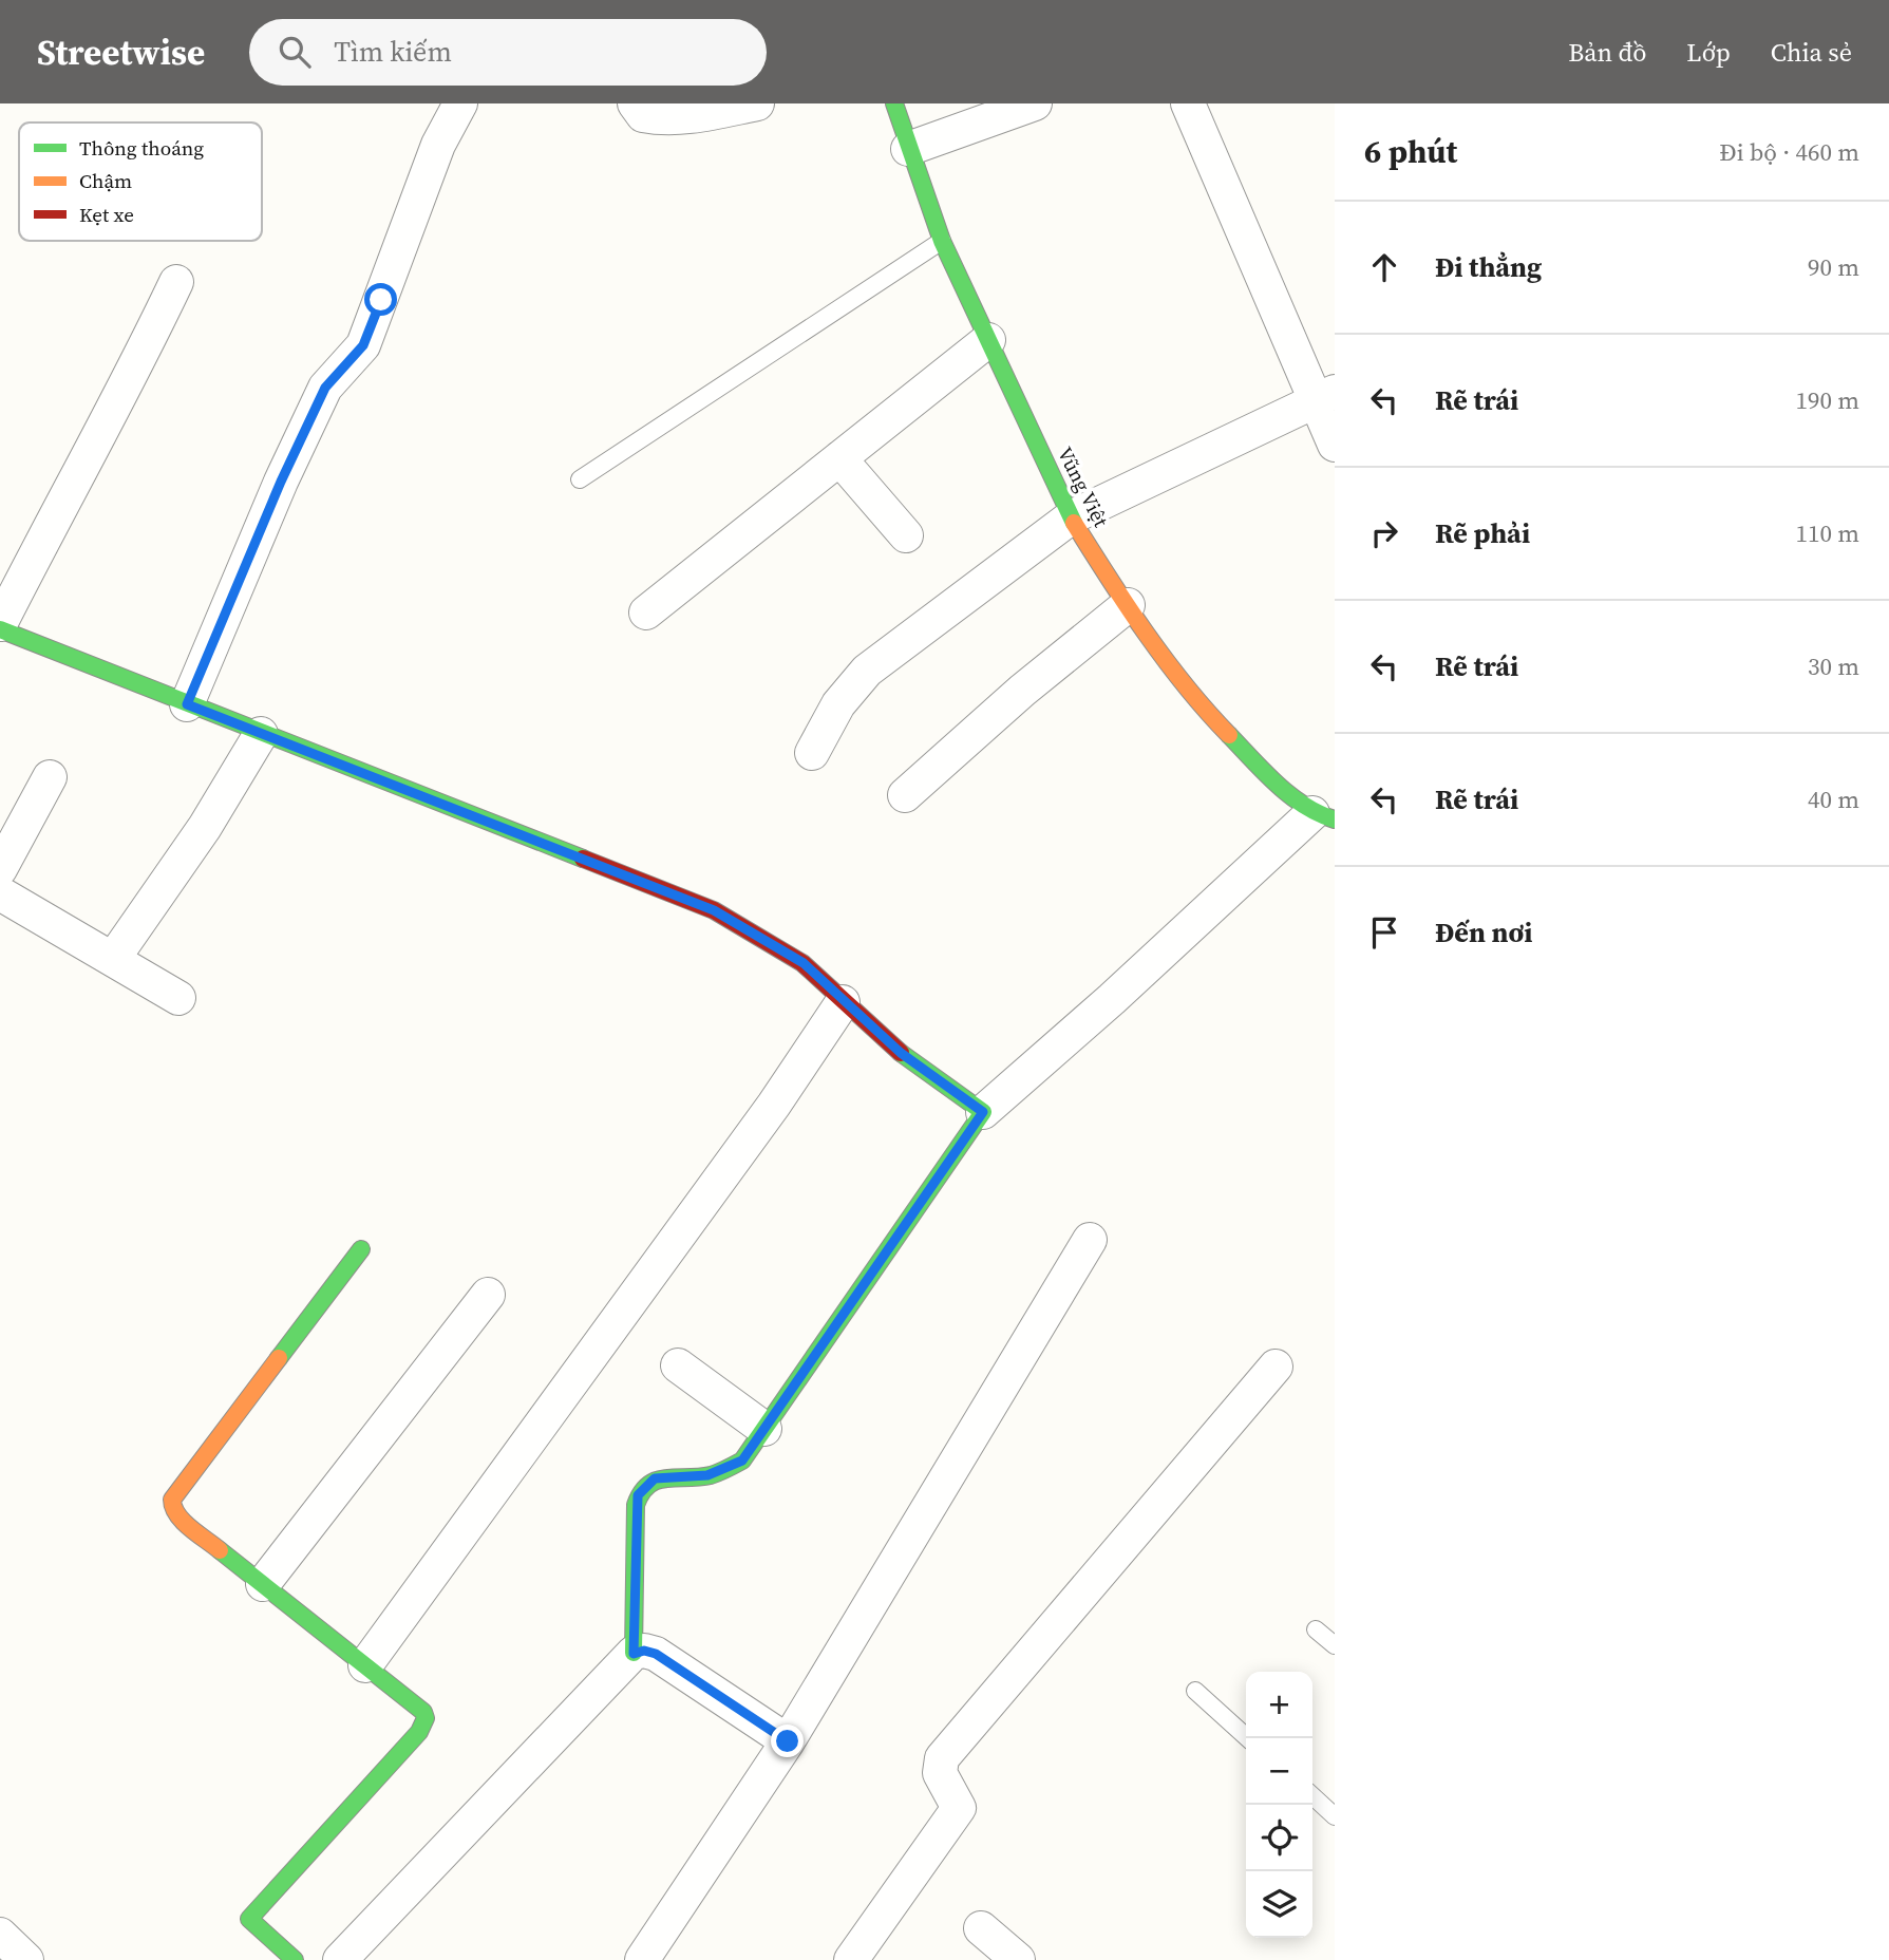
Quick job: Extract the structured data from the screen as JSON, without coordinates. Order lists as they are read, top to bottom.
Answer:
{
  "streets": {
    "street": ["Vũng Việt"]
  },
  "legend": ["Thông thoáng", "Chậm", "Kẹt xe"],
  "page": {
    "header": "Streetwise",
    "search": "Tìm kiếm",
    "nav": ["Bản đồ", "Lớp", "Chia sẻ"],
    "heading": ["6 phút", "Đi bộ · 460 m"],
    "list": [
      ["Đi thẳng", "90 m"],
      ["Rẽ trái", "190 m"],
      ["Rẽ phải", "110 m"],
      ["Rẽ trái", "30 m"],
      ["Rẽ trái", "40 m"],
      "Đến nơi"
    ],
    "map_buttons": ["+", "−"]
  }
}
